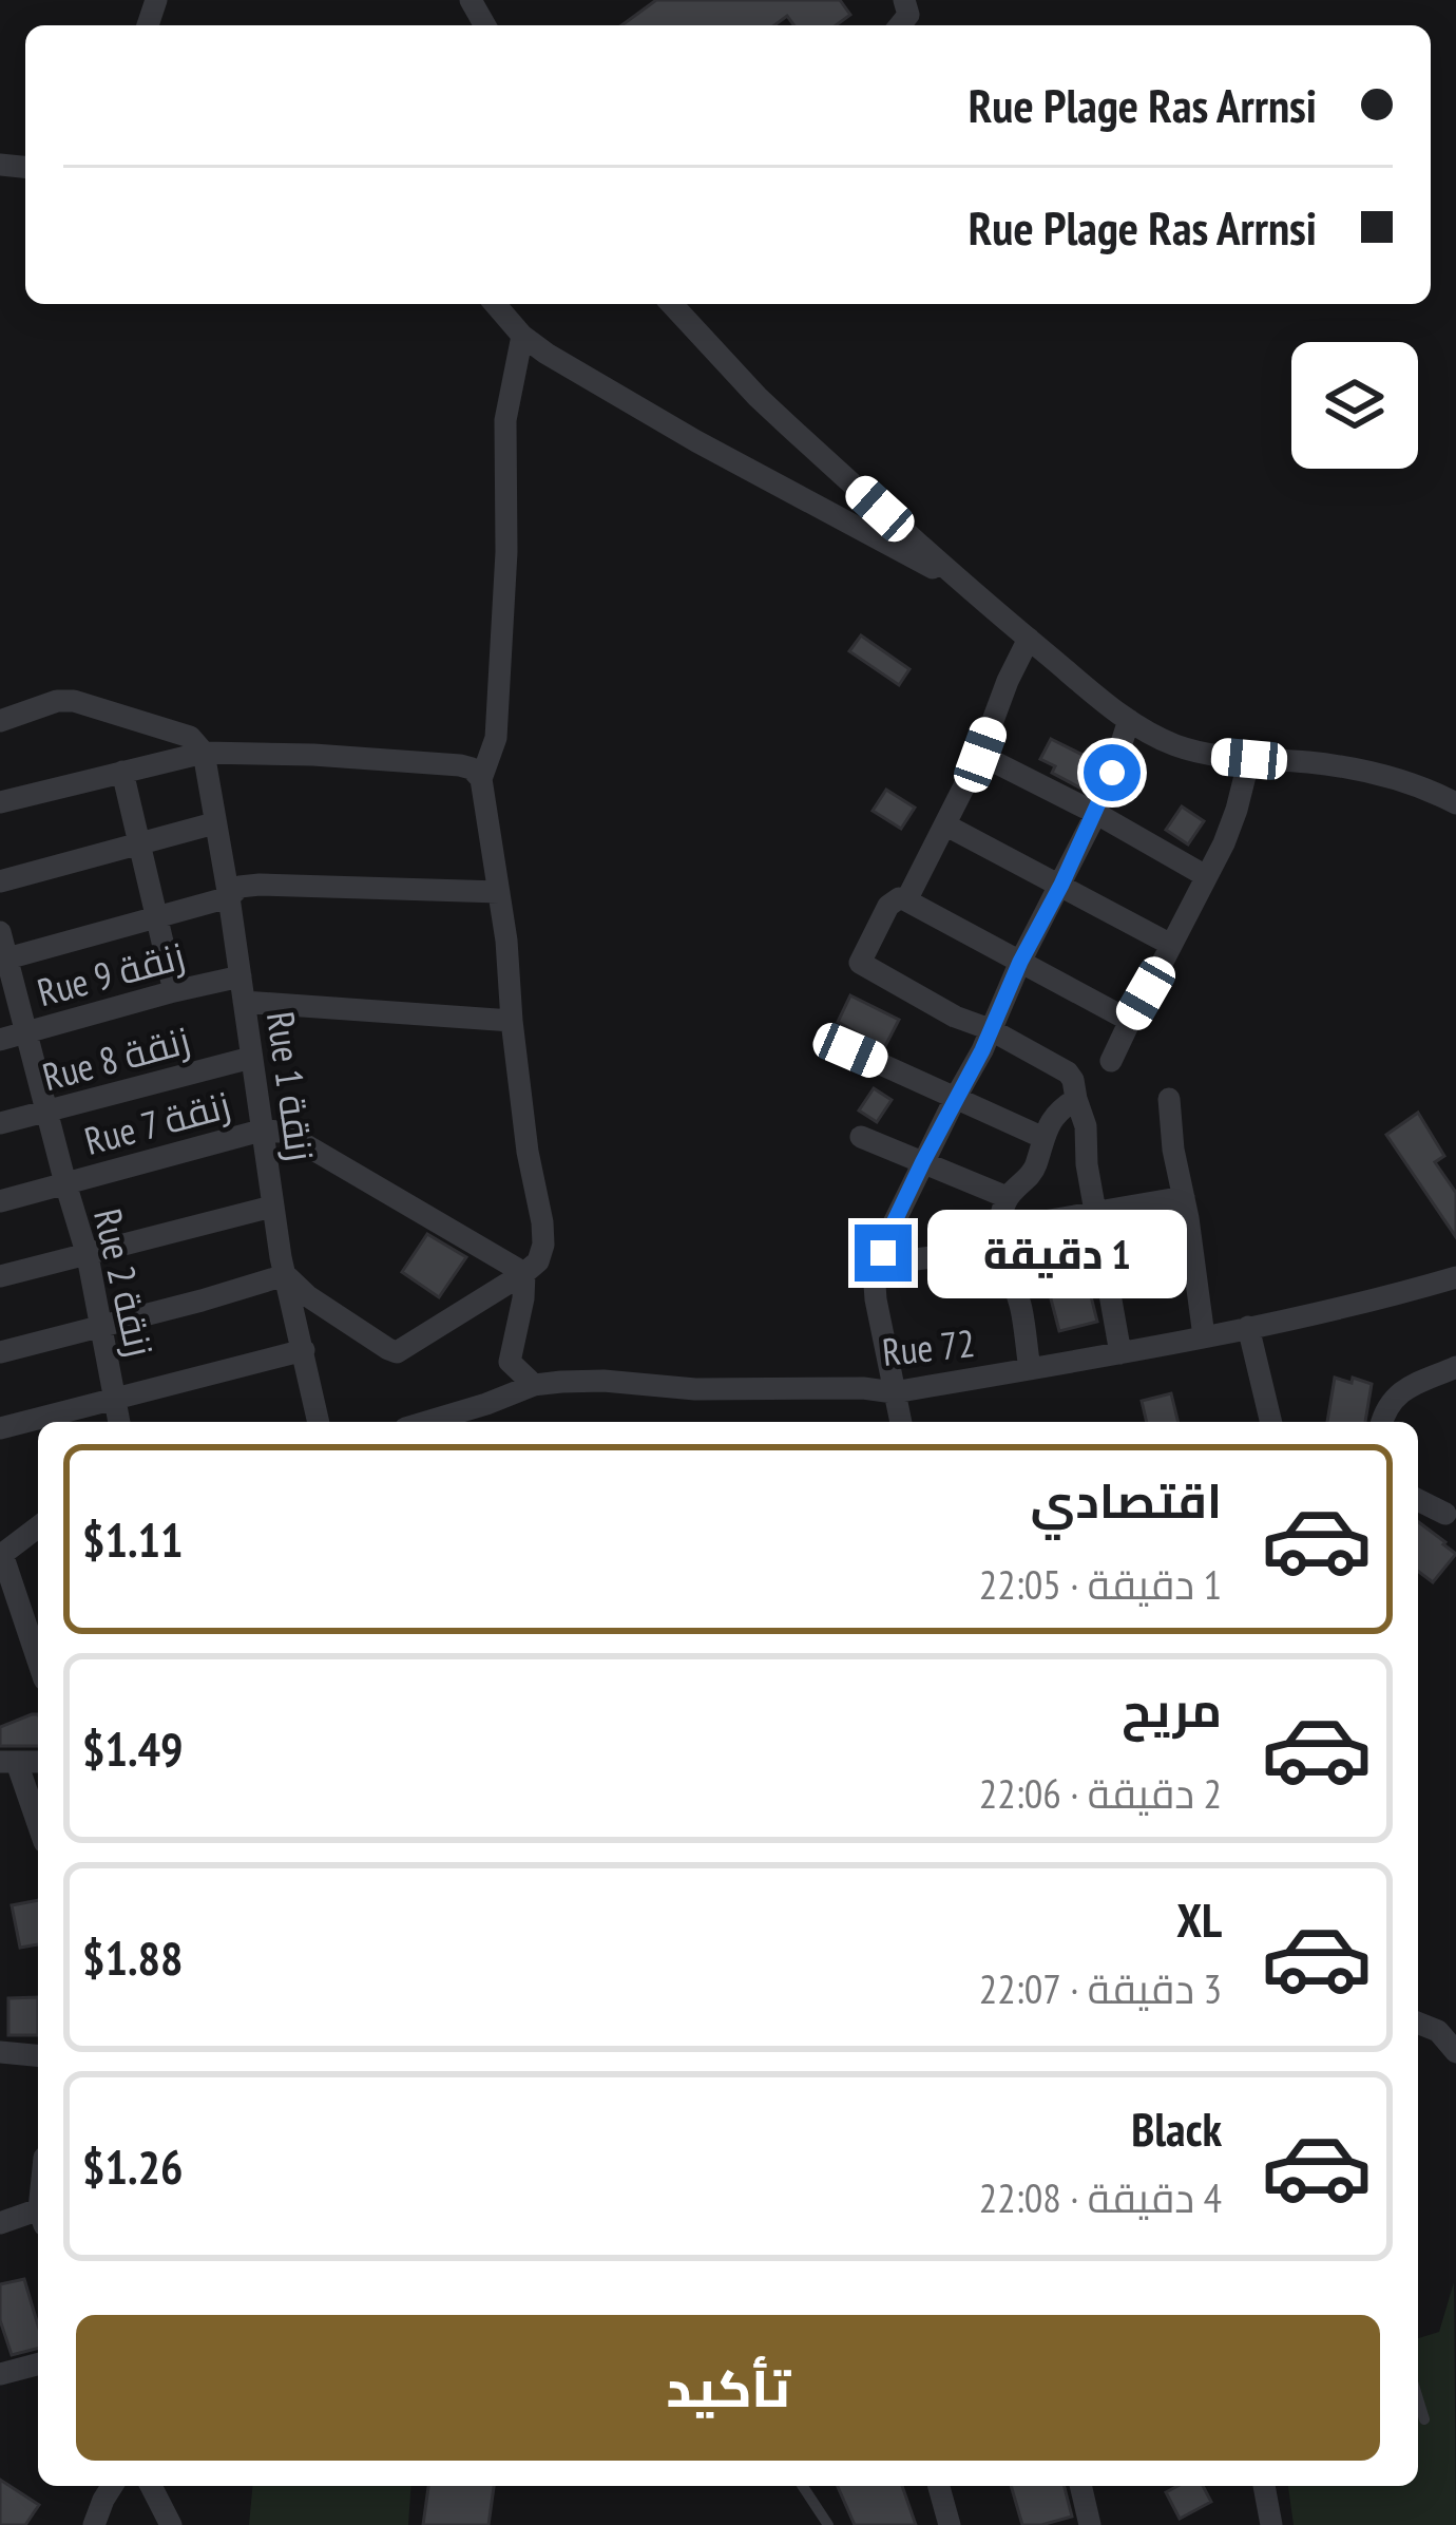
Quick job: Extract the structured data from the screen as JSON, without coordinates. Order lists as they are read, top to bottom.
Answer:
{
  "streets": {
    "street": [
      "Rue 9 زنقة",
      "Rue 8 زنقة",
      "Rue 1 زنقة",
      "Rue 7 زنقة",
      "Rue 2 زنقة",
      "Rue 72"
    ]
  },
  "crossings": [
    ["Rue 9 زنقة", "Rue 1 زنقة"],
    ["Rue 9 زنقة", "Rue 2 زنقة"],
    ["Rue 8 زنقة", "Rue 1 زنقة"],
    ["Rue 8 زنقة", "Rue 2 زنقة"],
    ["Rue 1 زنقة", "Rue 7 زنقة"],
    ["Rue 7 زنقة", "Rue 2 زنقة"]
  ],
  "page": {
    "banner": ["Rue Plage Ras Arrnsi", "Rue Plage Ras Arrnsi"],
    "bubble": "1 دقيقة",
    "list": [
      {
        "name": "اقتصادي",
        "note": "1 دقيقة · 22:05",
        "value": "$1.11"
      },
      {
        "name": "مريح",
        "note": "2 دقيقة · 22:06",
        "value": "$1.49"
      },
      {
        "name": "XL",
        "note": "3 دقيقة · 22:07",
        "value": "$1.88"
      },
      {
        "name": "Black",
        "note": "4 دقيقة · 22:08",
        "value": "$1.26"
      }
    ],
    "buttons": "تأكيد"
  }
}
